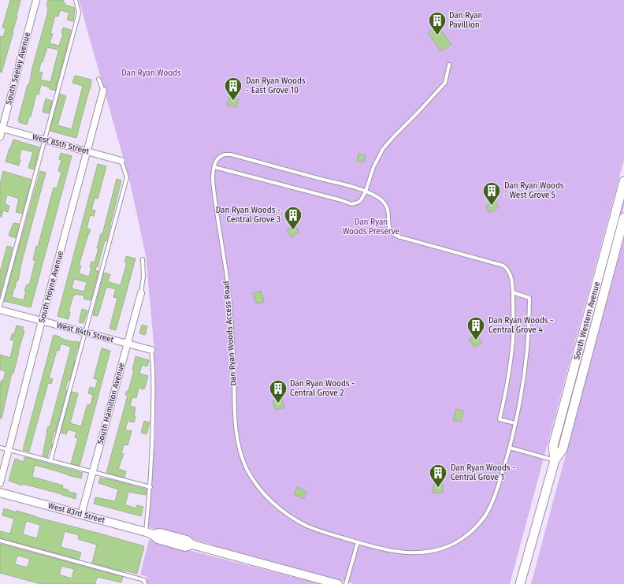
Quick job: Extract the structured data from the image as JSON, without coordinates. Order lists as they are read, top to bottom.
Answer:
{
  "streets": {
    "main road": ["South Western Avenue"],
    "street": [
      "South Seeley Avenue",
      "West 85th Street",
      "South Hoyne Avenue",
      "West 84th Street",
      "South Hamilton Avenue",
      "West 83rd Street"
    ],
    "lane": ["Dan Ryan Woods Access Road"]
  },
  "crossings": [
    ["South Seeley Avenue", "West 85th Street"],
    ["West 85th Street", "South Hoyne Avenue"],
    ["South Hoyne Avenue", "West 84th Street"],
    ["West 84th Street", "South Hamilton Avenue"],
    ["South Hamilton Avenue", "West 83rd Street"]
  ],
  "parks": ["Dan Ryan Woods", "Dan Ryan Woods Preserve"],
  "places": {
    "building": [
      "Dan Ryan Pavillion",
      "Dan Ryan Woods - East Grove 10",
      "Dan Ryan Woods - West Grove 5",
      "Dan Ryan Woods - Central Grove 3",
      "Dan Ryan Woods - Central Grove 4",
      "Dan Ryan Woods - Central Grove 2",
      "Dan Ryan Woods - Central Grove 1"
    ]
  }
}
